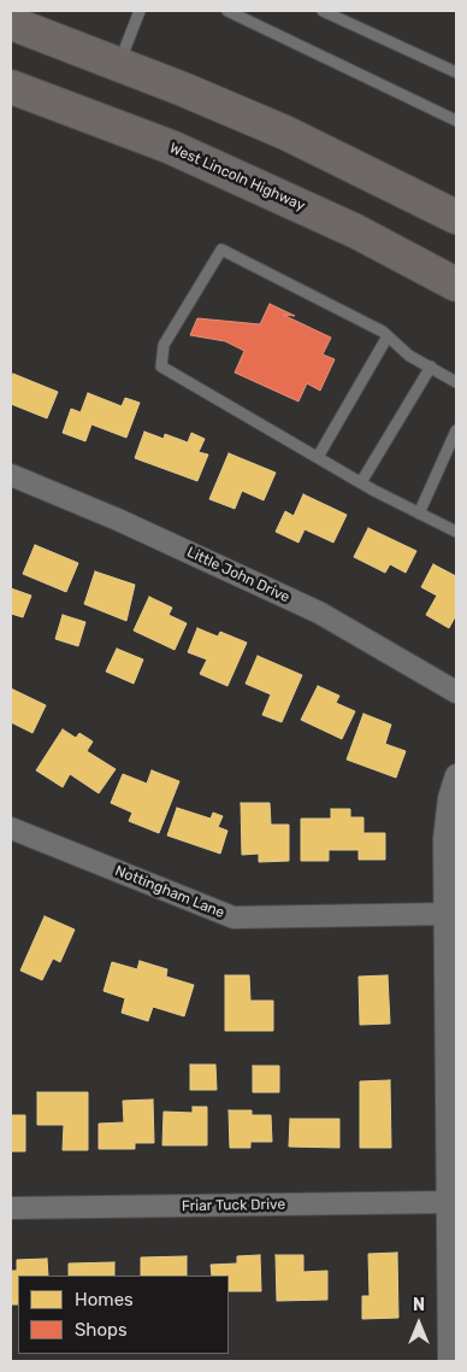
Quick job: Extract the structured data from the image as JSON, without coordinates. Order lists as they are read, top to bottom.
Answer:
{
  "streets": {
    "main road": ["West Lincoln Highway"],
    "street": ["Little John Drive", "Nottingham Lane", "Friar Tuck Drive"]
  },
  "legend": ["Homes", "Shops"],
  "north": "top"
}
